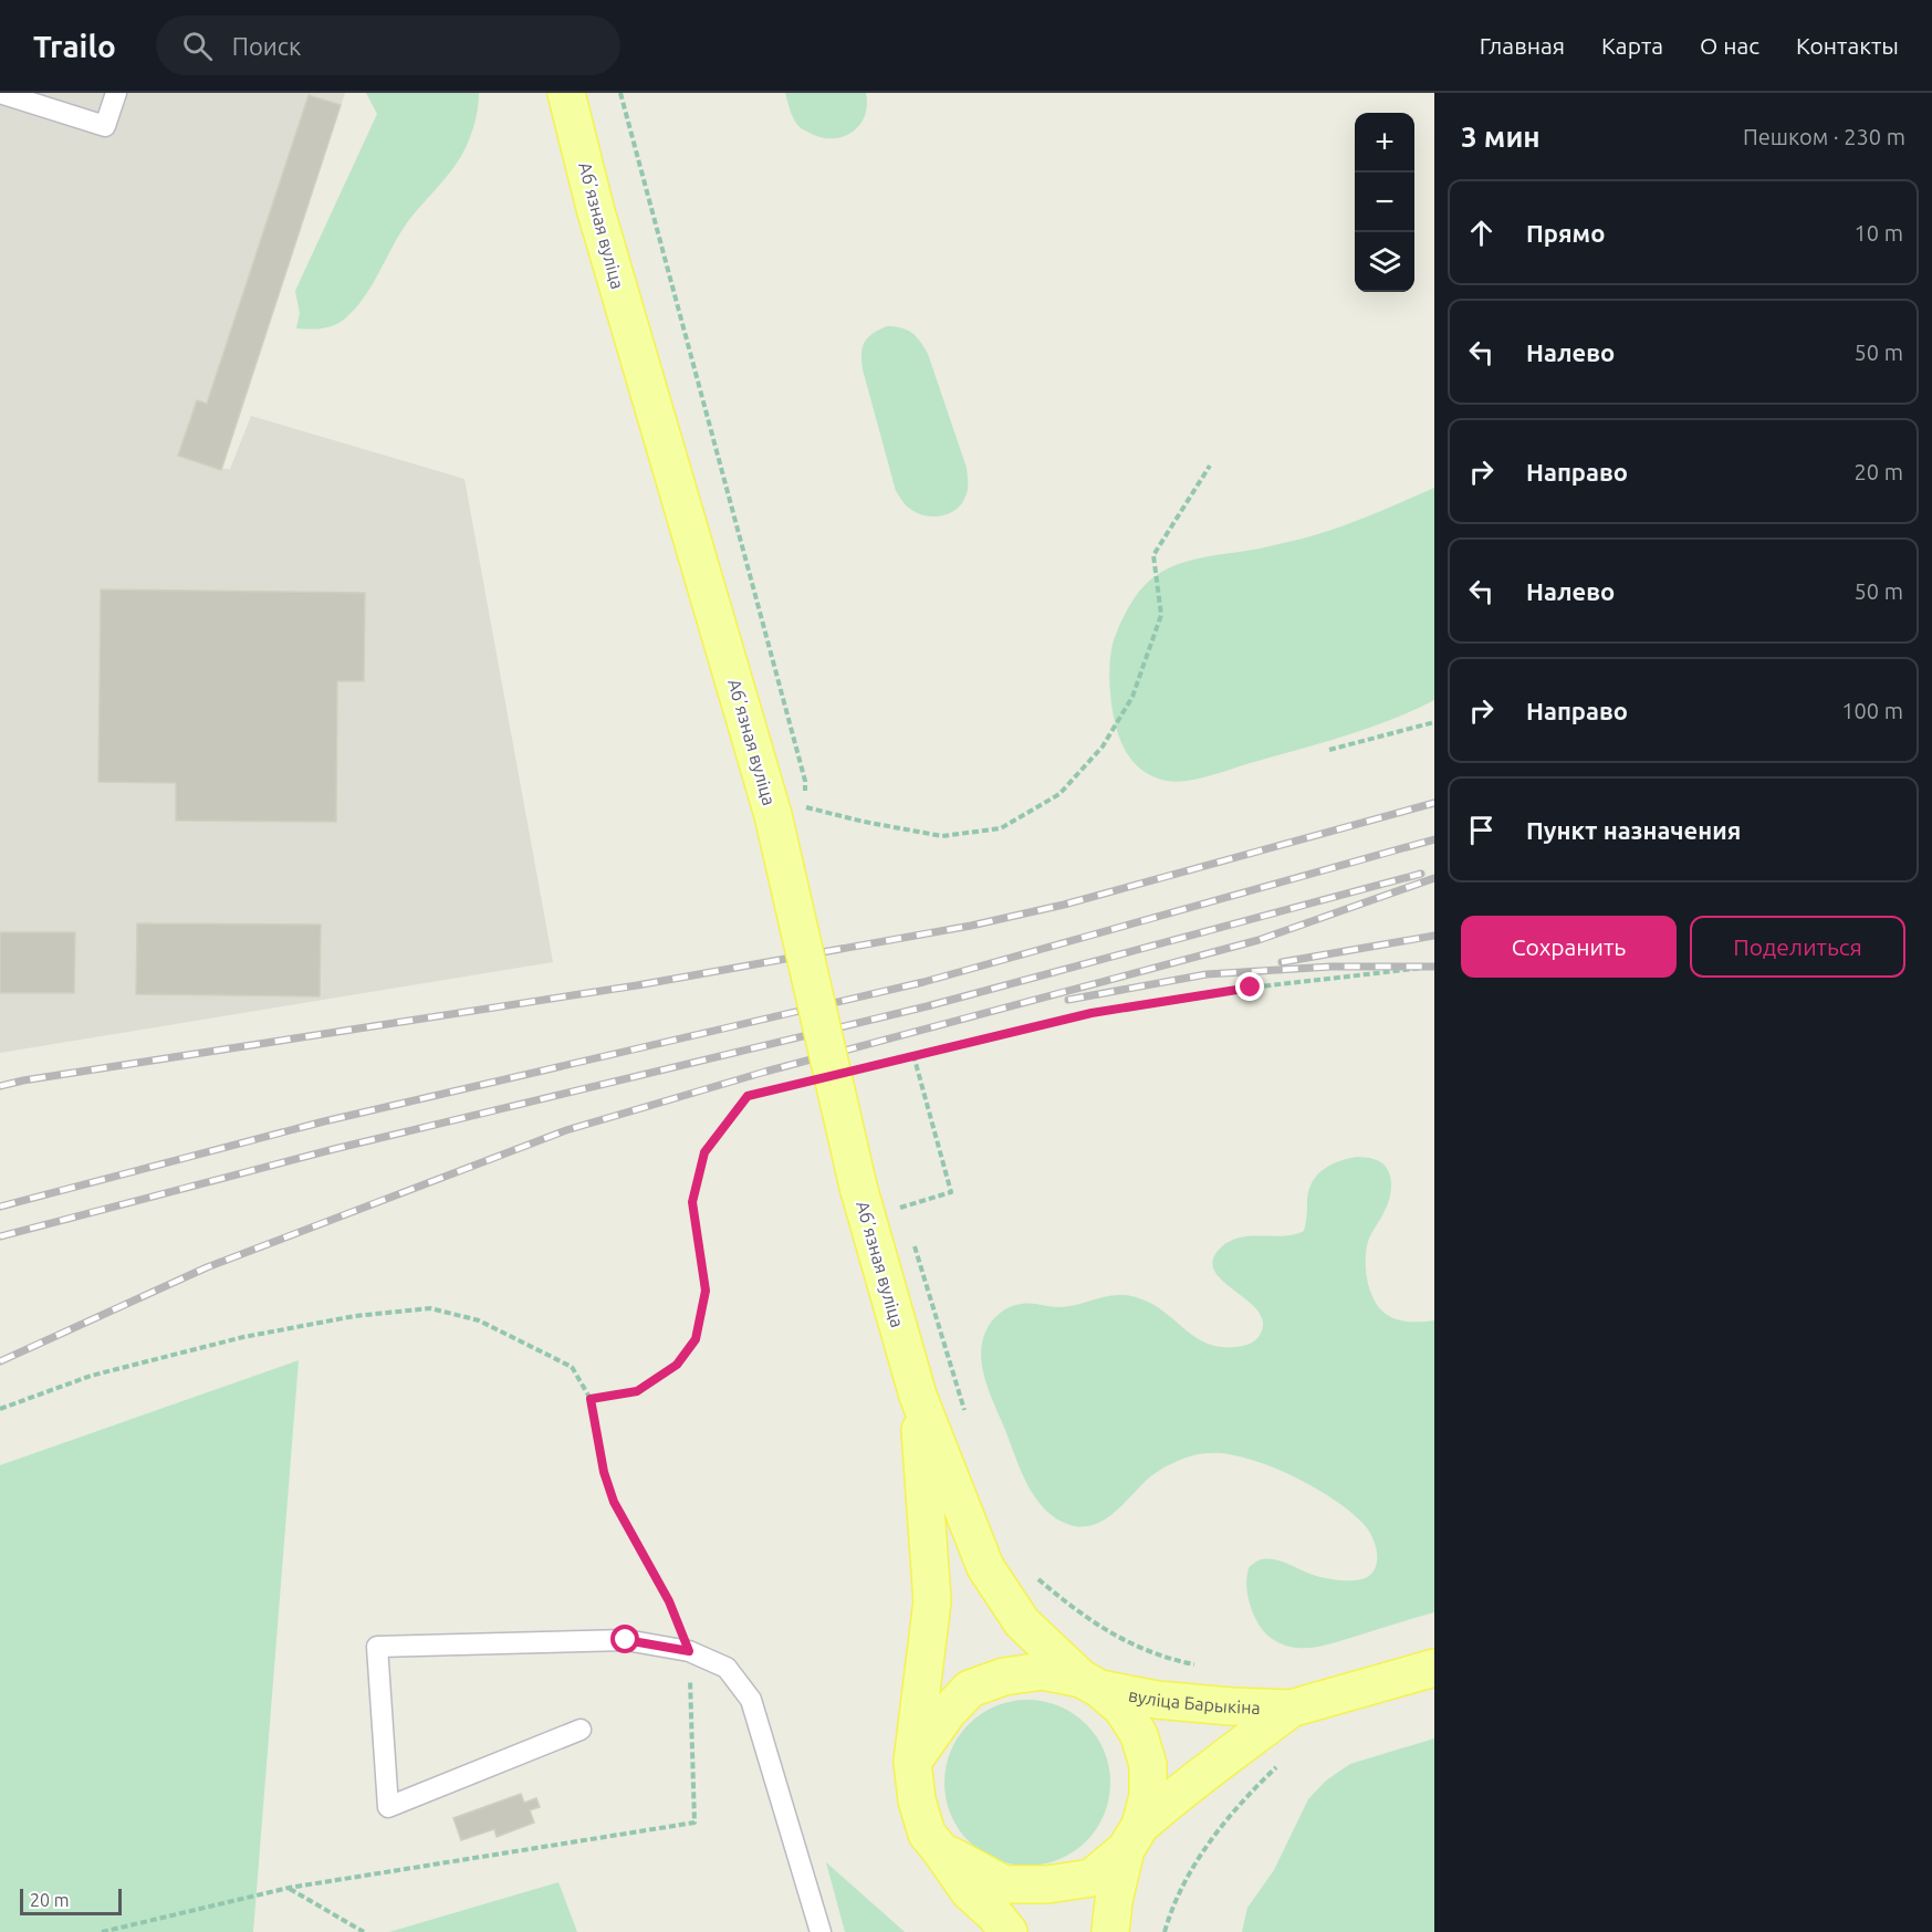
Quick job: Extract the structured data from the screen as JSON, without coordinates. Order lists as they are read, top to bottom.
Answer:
{
  "streets": {
    "main road": ["Абʼязная вуліца", "вуліца Барыкіна"]
  },
  "crossings": [
    ["Абʼязная вуліца", "вуліца Барыкіна"]
  ],
  "scale_bar": "20 m",
  "page": {
    "header": "Trailo",
    "search": "Поиск",
    "nav": [
      "Главная",
      "Карта",
      "О нас",
      "Контакты"
    ],
    "heading": ["3 мин", "Пешком · 230 m"],
    "map_buttons": ["+", "−"],
    "list": [
      ["Прямо", "10 m"],
      ["Налево", "50 m"],
      ["Направо", "20 m"],
      ["Налево", "50 m"],
      ["Направо", "100 m"],
      "Пункт назначения"
    ],
    "buttons": ["Сохранить", "Поделиться"],
    "scale": "20 m"
  }
}
